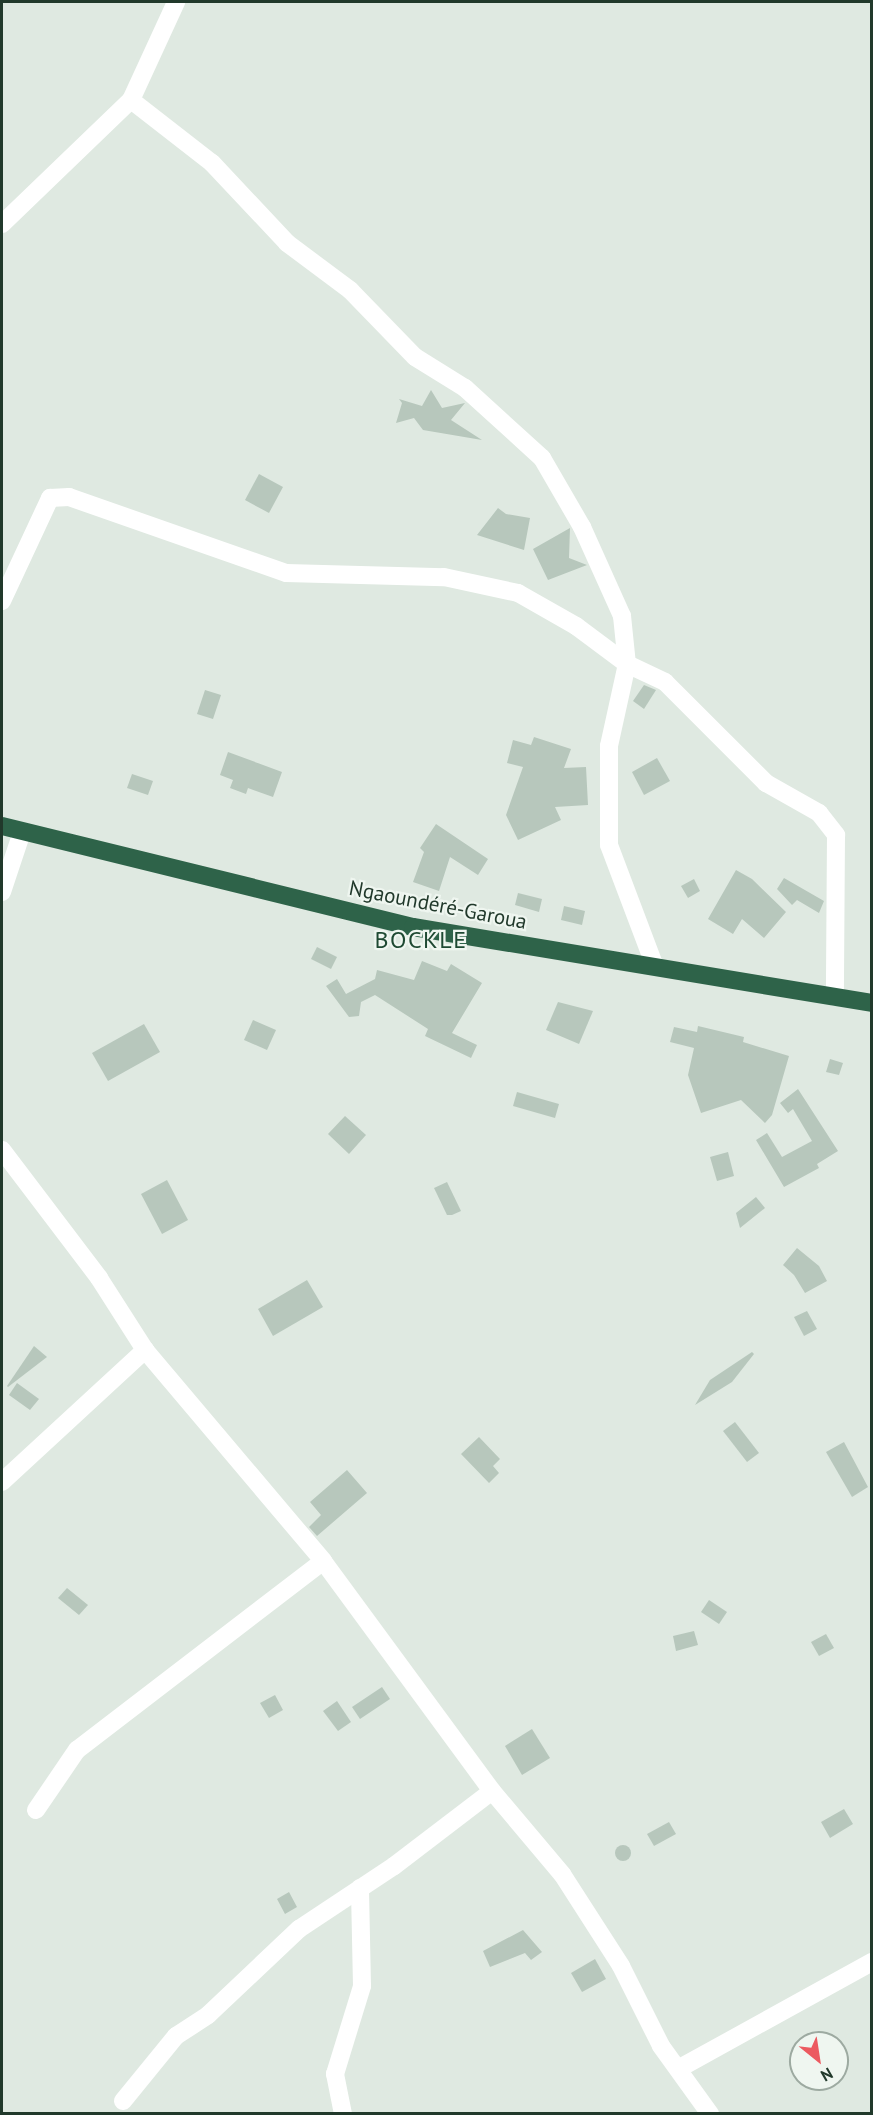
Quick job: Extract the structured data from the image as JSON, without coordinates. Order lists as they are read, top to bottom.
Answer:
{
  "streets": {
    "highway": ["Ngaoundéré-Garoua"]
  },
  "districts": ["BOCKLE"],
  "north": "bottom right"
}
